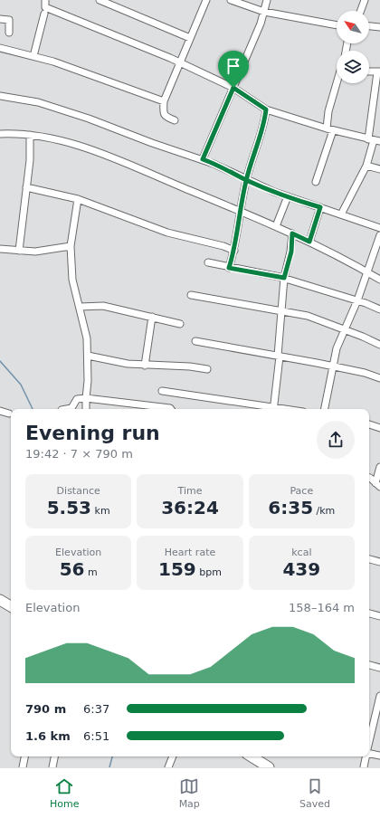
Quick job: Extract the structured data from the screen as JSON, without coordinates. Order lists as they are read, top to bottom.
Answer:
{
  "north": "top left",
  "page": {
    "heading": ["Evening run", "19:42 · 7 × 790 m"],
    "stats": [
      ["Distance", "5.53 km"],
      ["Time", "36:24"],
      ["Pace", "6:35 /km"],
      ["Elevation", "56 m"],
      ["Heart rate", "159 bpm"],
      ["kcal", "439"]
    ],
    "chart": ["Elevation", "158–164 m"],
    "list": [
      {
        "name": "790 m",
        "note": "6:37"
      },
      {
        "name": "1.6 km",
        "note": "6:51"
      }
    ],
    "tabs": ["Home", "Map", "Saved"]
  }
}
